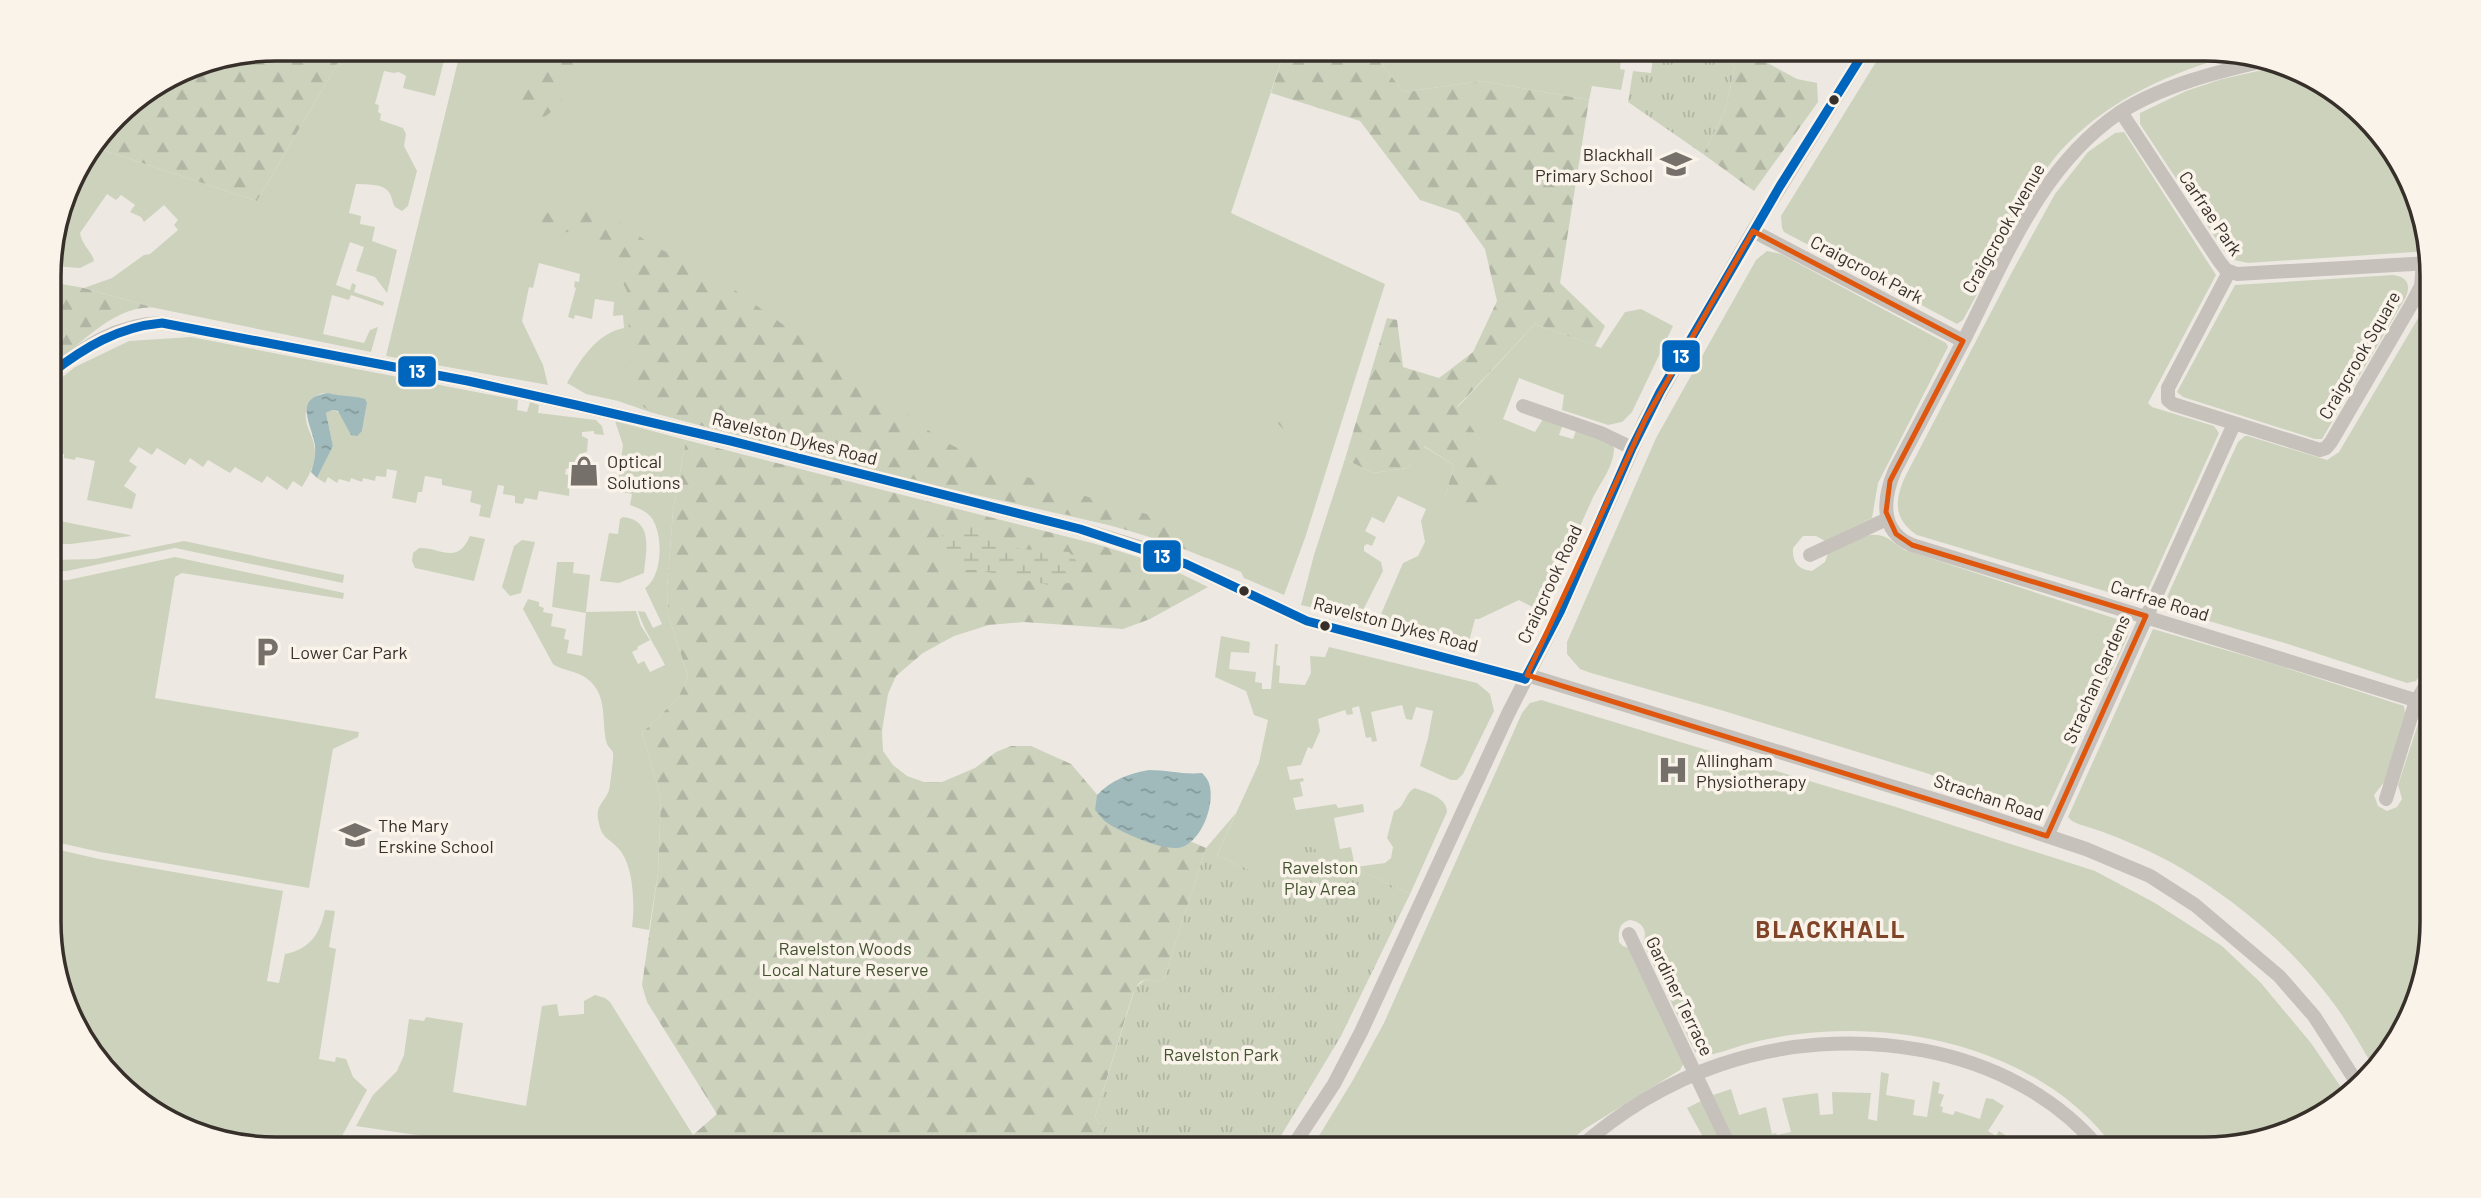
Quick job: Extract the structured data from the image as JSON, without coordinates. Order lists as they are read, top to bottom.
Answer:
{
  "streets": {
    "street": [
      "Carfrae Park",
      "Craigcrook Avenue",
      "Craigcrook Park",
      "Craigcrook Square",
      "Ravelston Dykes Road",
      "Craigcrook Road",
      "Carfrae Road",
      "Strachan Gardens",
      "Strachan Road",
      "Gardiner Terrace"
    ]
  },
  "crossings": [
    ["Carfrae Park", "Craigcrook Avenue"],
    ["Carfrae Park", "Craigcrook Square"],
    ["Craigcrook Avenue", "Craigcrook Park"],
    ["Craigcrook Avenue", "Carfrae Road"],
    ["Craigcrook Park", "Craigcrook Road"],
    ["Craigcrook Square", "Strachan Gardens"],
    ["Ravelston Dykes Road", "Craigcrook Road"],
    ["Ravelston Dykes Road", "Strachan Road"],
    ["Craigcrook Road", "Strachan Road"],
    ["Carfrae Road", "Strachan Gardens"],
    ["Strachan Gardens", "Strachan Road"]
  ],
  "districts": ["BLACKHALL"],
  "parks": ["Ravelston Play Area", "Ravelston Woods Local Nature Reserve", "Ravelston Park"],
  "places": {
    "school or university": ["Blackhall Primary School", "The Mary Erskine School"],
    "shop": ["Optical Solutions"],
    "parking": ["Lower Car Park"],
    "hospital": ["Allingham Physiotherapy"]
  },
  "lines": ["transit line 13"]
}
